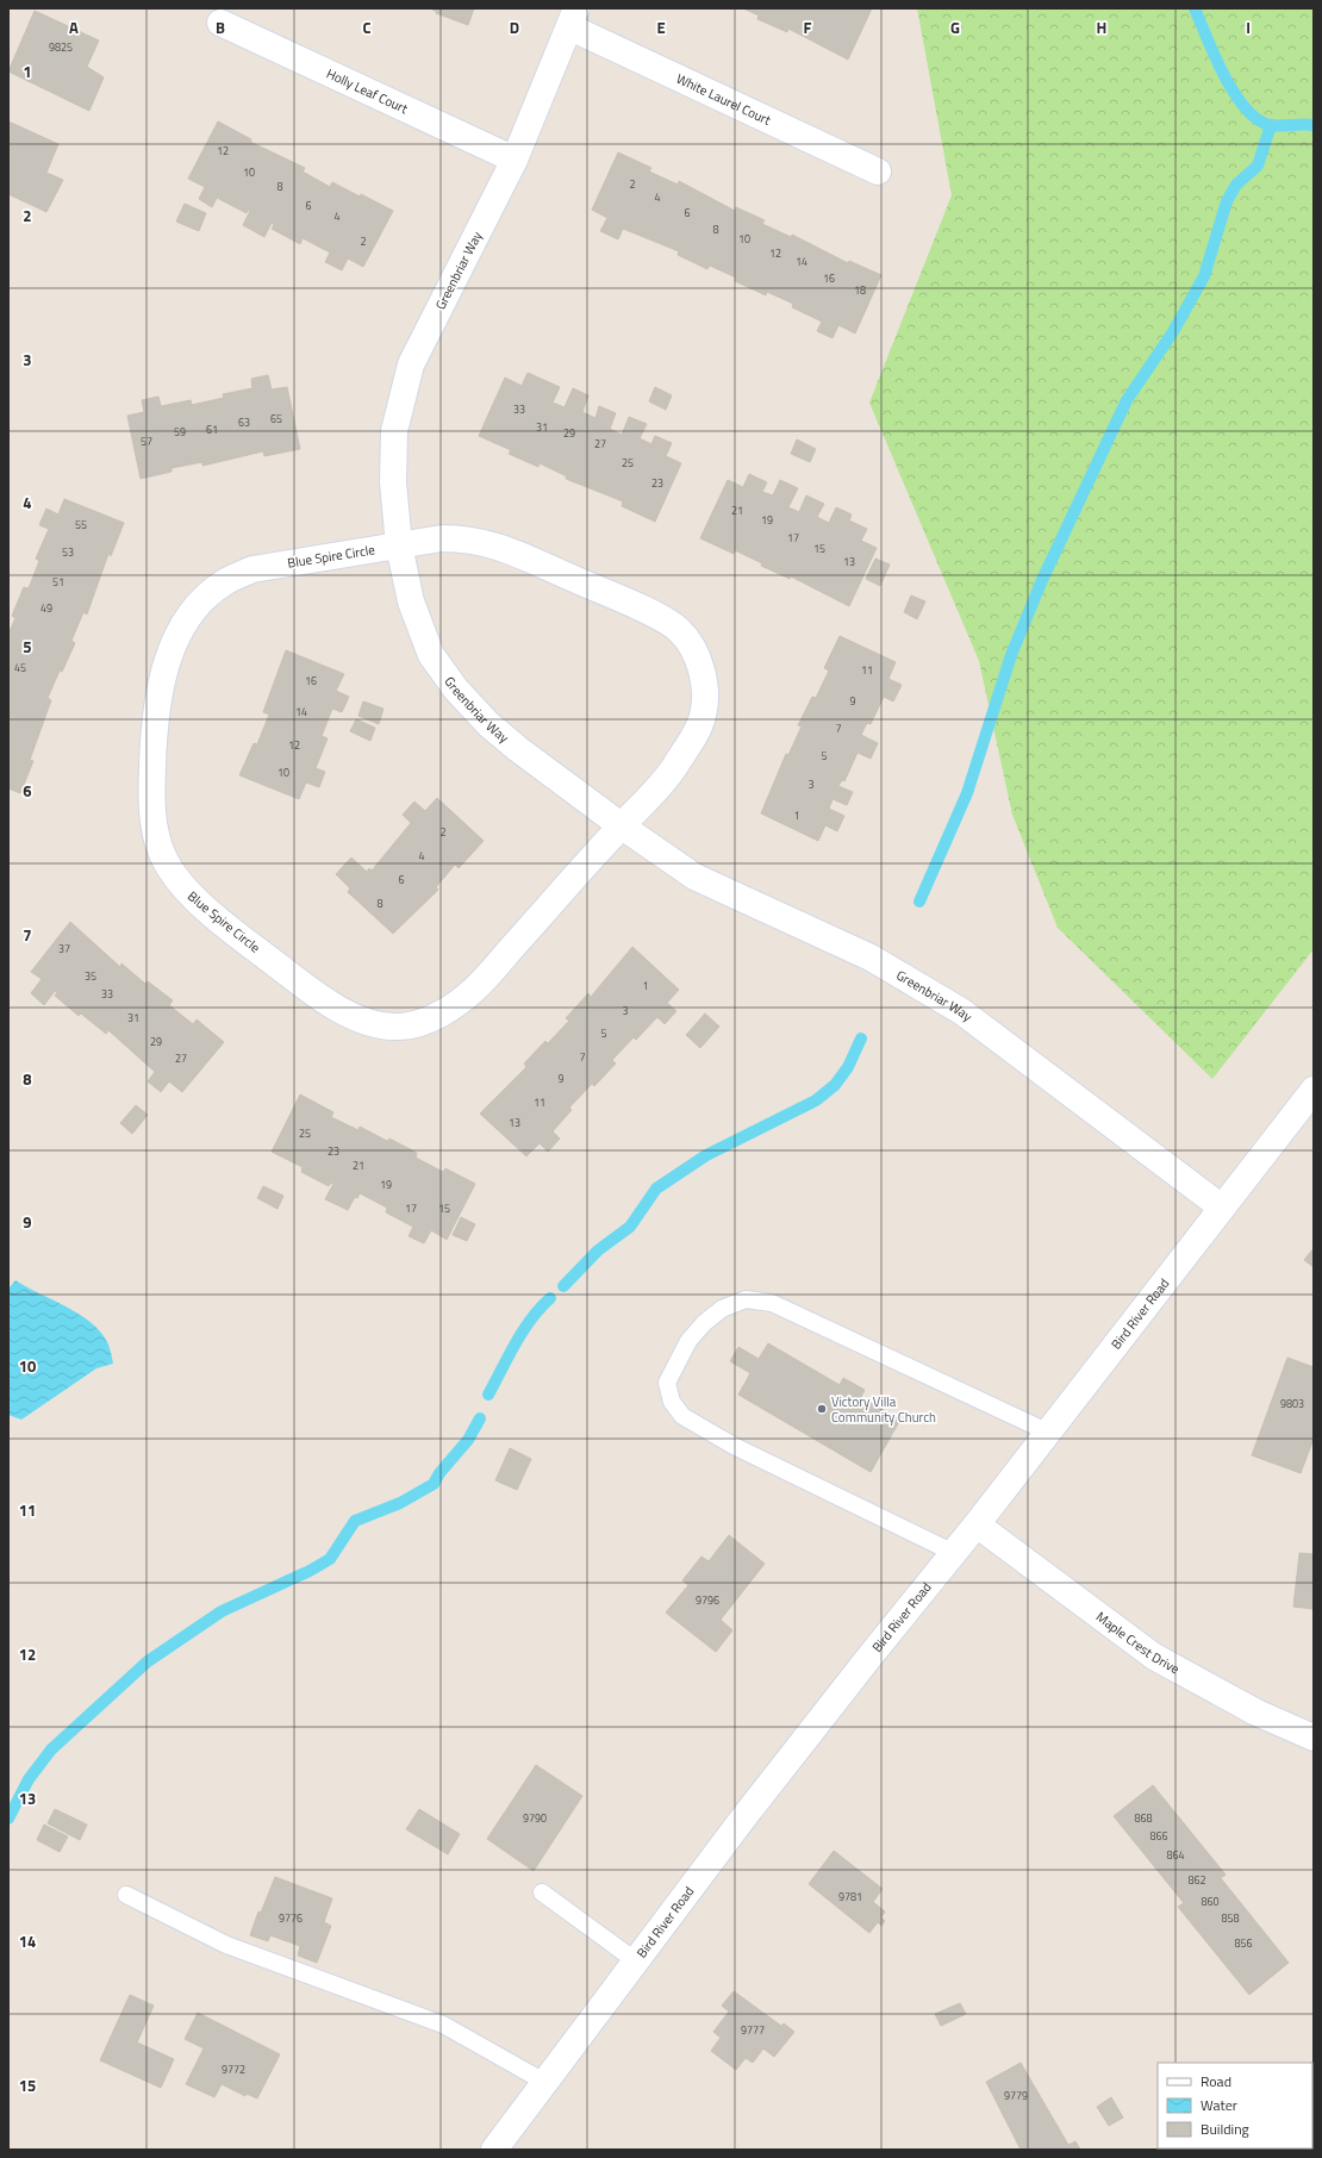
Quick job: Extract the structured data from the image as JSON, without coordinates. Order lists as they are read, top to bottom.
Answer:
{
  "streets": {
    "street": [
      "Holly Leaf Court",
      "White Laurel Court",
      "Greenbriar Way",
      "Blue Spire Circle",
      "Bird River Road",
      "Maple Crest Drive"
    ]
  },
  "crossings": [
    ["Holly Leaf Court", "Greenbriar Way"],
    ["White Laurel Court", "Greenbriar Way"],
    ["Greenbriar Way", "Blue Spire Circle"],
    ["Greenbriar Way", "Bird River Road"],
    ["Bird River Road", "Maple Crest Drive"]
  ],
  "places": ["Victory Villa Community Church"],
  "house_numbers": [
    "9825",
    "12",
    "10",
    "2",
    "8",
    "4",
    "6",
    "6",
    "4",
    "8",
    "10",
    "2",
    "12",
    "14",
    "16",
    "18",
    "33",
    "65",
    "63",
    "31",
    "61",
    "59",
    "29",
    "57",
    "27",
    "25",
    "23",
    "21",
    "19",
    "55",
    "17",
    "15",
    "53",
    "13",
    "51",
    "49",
    "45",
    "11",
    "16",
    "9",
    "14",
    "7",
    "12",
    "5",
    "10",
    "3",
    "1",
    "2",
    "4",
    "6",
    "8",
    "37",
    "35",
    "1",
    "33",
    "3",
    "31",
    "5",
    "29",
    "7",
    "27",
    "9",
    "11",
    "13",
    "25",
    "23",
    "21",
    "19",
    "17",
    "15",
    "9803",
    "9796",
    "9790",
    "868",
    "866",
    "864",
    "862",
    "9781",
    "860",
    "9776",
    "858",
    "856",
    "9777",
    "9772",
    "9779"
  ],
  "legend": ["Road", "Water", "Building"],
  "grid": {
    "columns": [
      "A",
      "B",
      "C",
      "D",
      "E",
      "F",
      "G",
      "H",
      "I"
    ],
    "rows": [
      "1",
      "2",
      "3",
      "4",
      "5",
      "6",
      "7",
      "8",
      "9",
      "10",
      "11",
      "12",
      "13",
      "14",
      "15"
    ]
  }
}
